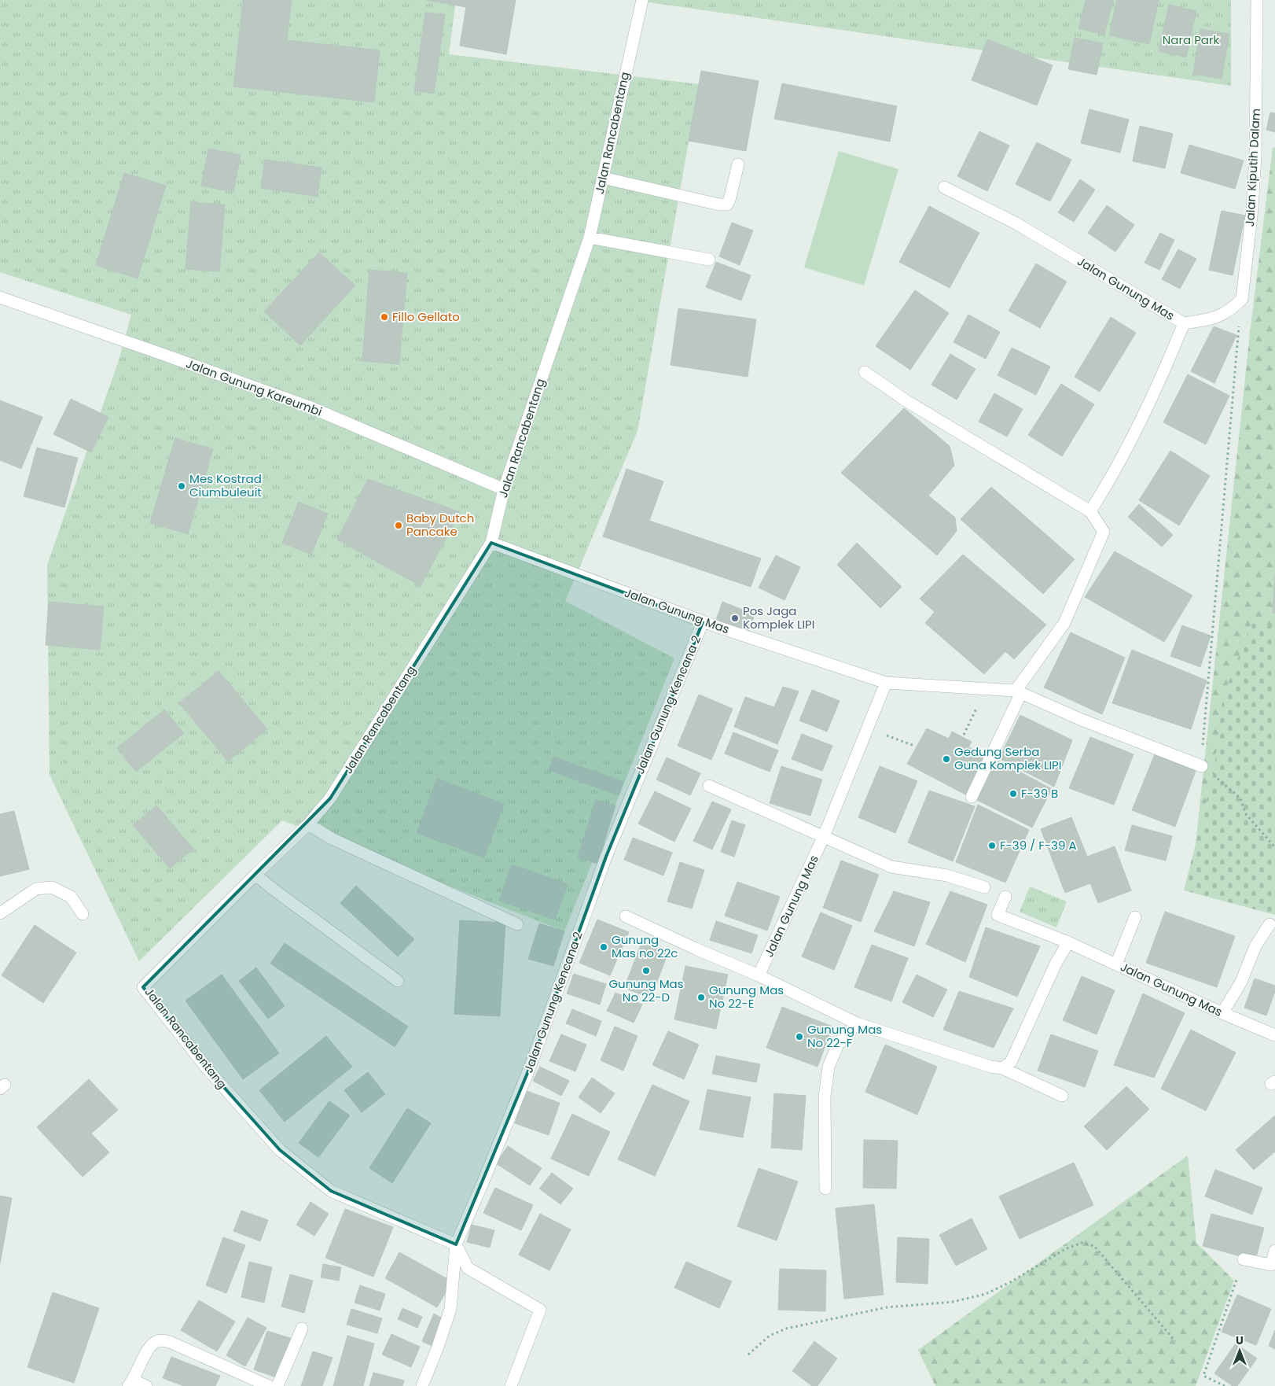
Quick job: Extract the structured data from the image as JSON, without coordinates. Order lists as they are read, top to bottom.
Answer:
{
  "streets": {
    "street": [
      "Jalan Rancabentang",
      "Jalan Kiputih Dalam",
      "Jalan Gunung Mas",
      "Jalan Gunung Kareumbi",
      "Jalan Gunung Kencana 2"
    ]
  },
  "crossings": [
    ["Jalan Rancabentang", "Jalan Gunung Mas"],
    ["Jalan Rancabentang", "Jalan Gunung Kareumbi"],
    ["Jalan Rancabentang", "Jalan Gunung Kencana 2"],
    ["Jalan Gunung Mas", "Jalan Gunung Kencana 2"]
  ],
  "parks": ["Nara Park"],
  "places": [
    "Fillo Gellato",
    "Mes Kostrad Ciumbuleuit",
    "Baby Dutch Pancake",
    "Pos Jaga Komplek LIPI",
    "Gedung Serba Guna Komplek LIPI",
    "F-39 B",
    "F-39 / F-39 A",
    "Gunung Mas no 22c",
    "Gunung Mas No 22-D",
    "Gunung Mas No 22-E",
    "Gunung Mas No 22-F"
  ],
  "north": "top"
}
